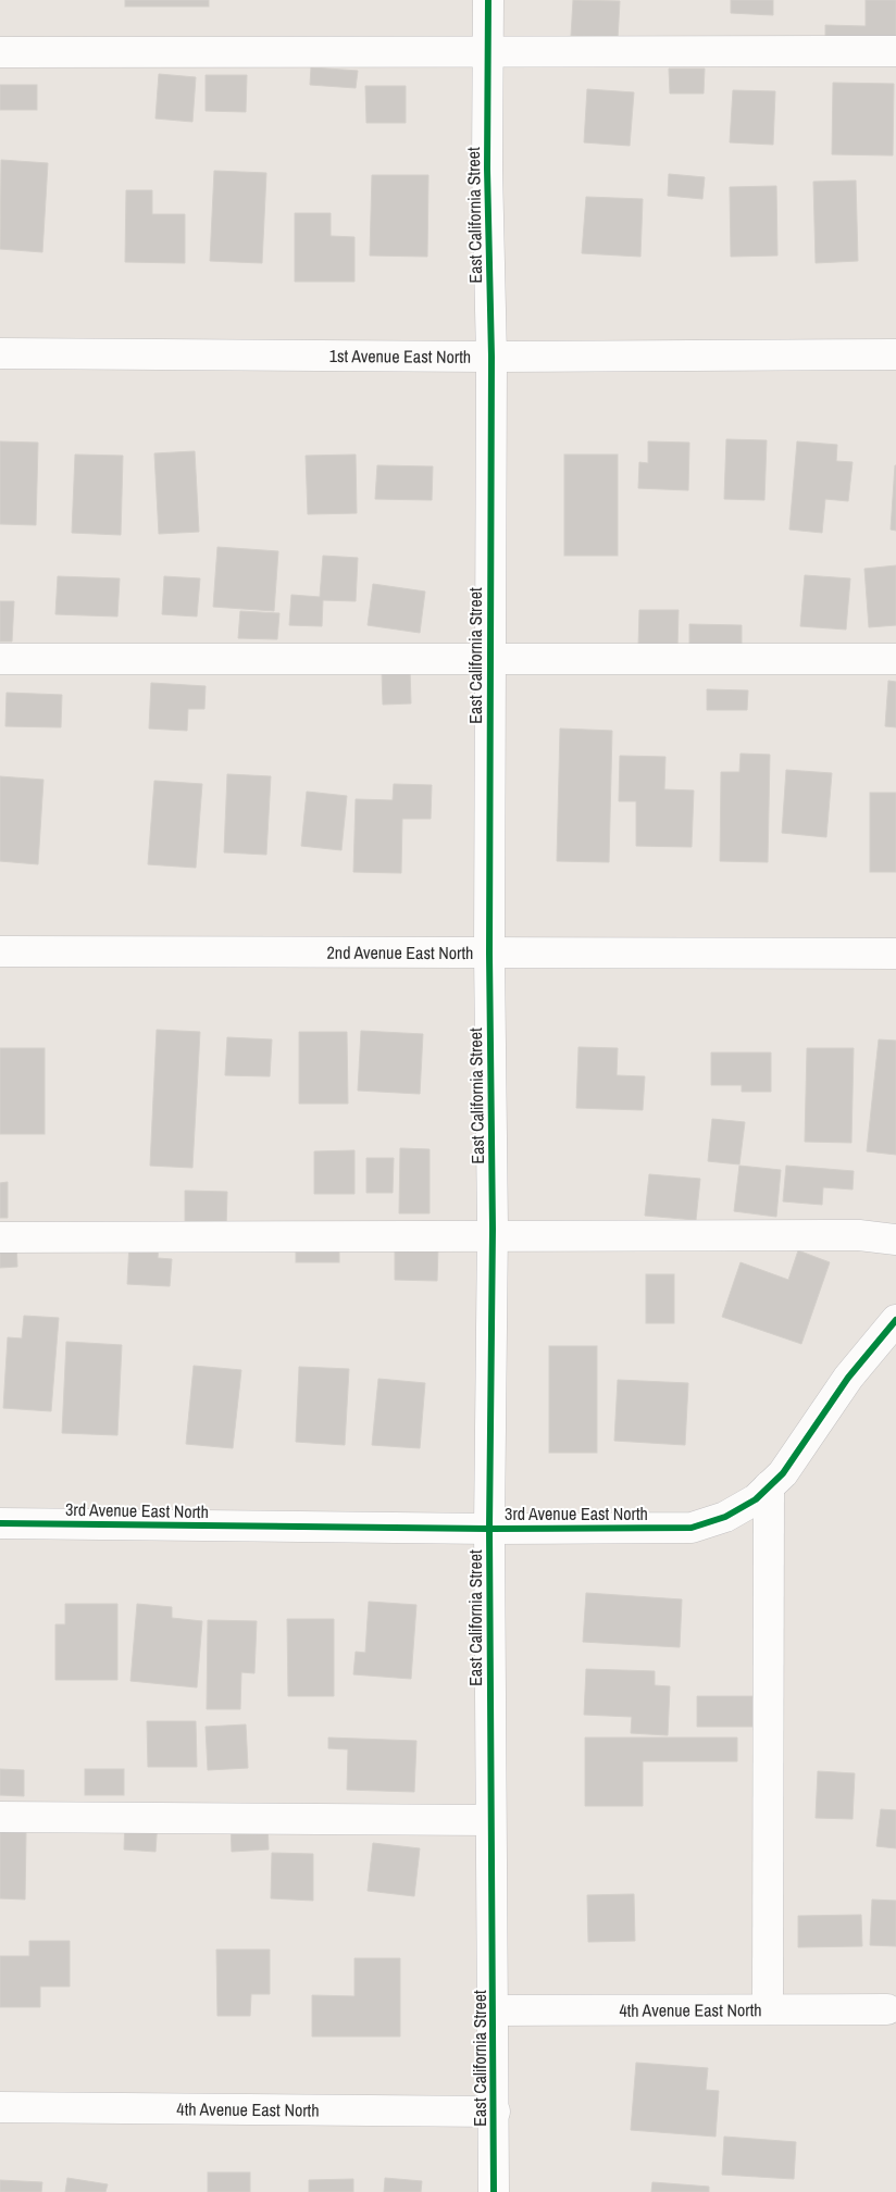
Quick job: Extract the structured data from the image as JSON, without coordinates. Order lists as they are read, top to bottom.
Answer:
{
  "streets": {
    "street": [
      "East California Street",
      "1st Avenue East North",
      "2nd Avenue East North",
      "3rd Avenue East North",
      "4th Avenue East North"
    ]
  },
  "crossings": [
    ["East California Street", "1st Avenue East North"],
    ["East California Street", "2nd Avenue East North"],
    ["East California Street", "3rd Avenue East North"],
    ["East California Street", "4th Avenue East North"]
  ]
}
